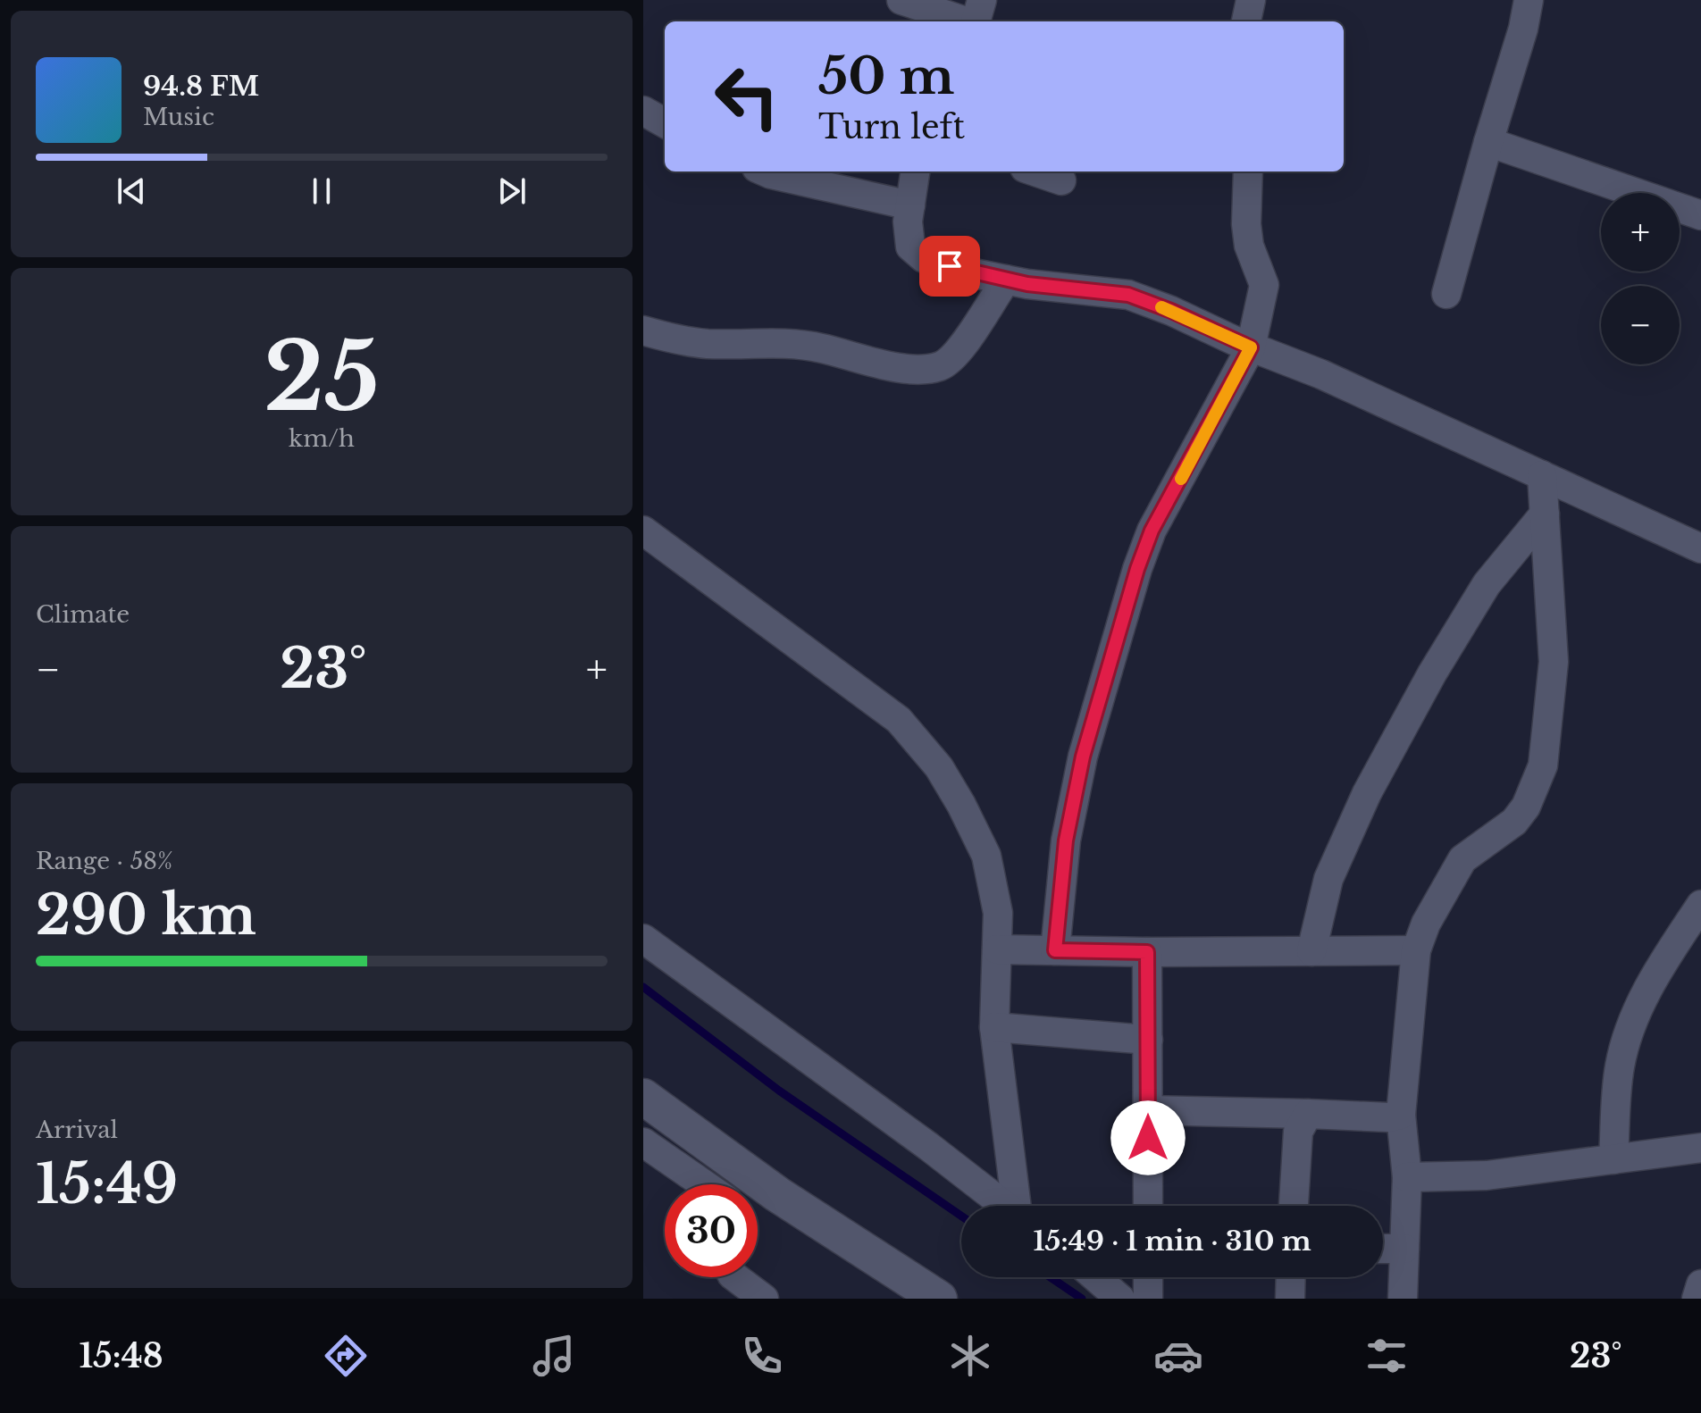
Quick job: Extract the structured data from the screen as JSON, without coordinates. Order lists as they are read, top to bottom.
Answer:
{
  "page": {
    "turn": ["50 m", "Turn left"],
    "song": ["94.8 FM", "Music"],
    "map_buttons": ["+", "−"],
    "tile": [
      ["25", "km/h"],
      "Climate",
      ["Range · 58%", "290 km"],
      ["Arrival", "15:49"]
    ],
    "heat": ["−", "23°", "+"],
    "limit": "30",
    "trip": "15:49 · 1 min · 310 m",
    "tabs": ["15:48", "23°"]
  }
}
